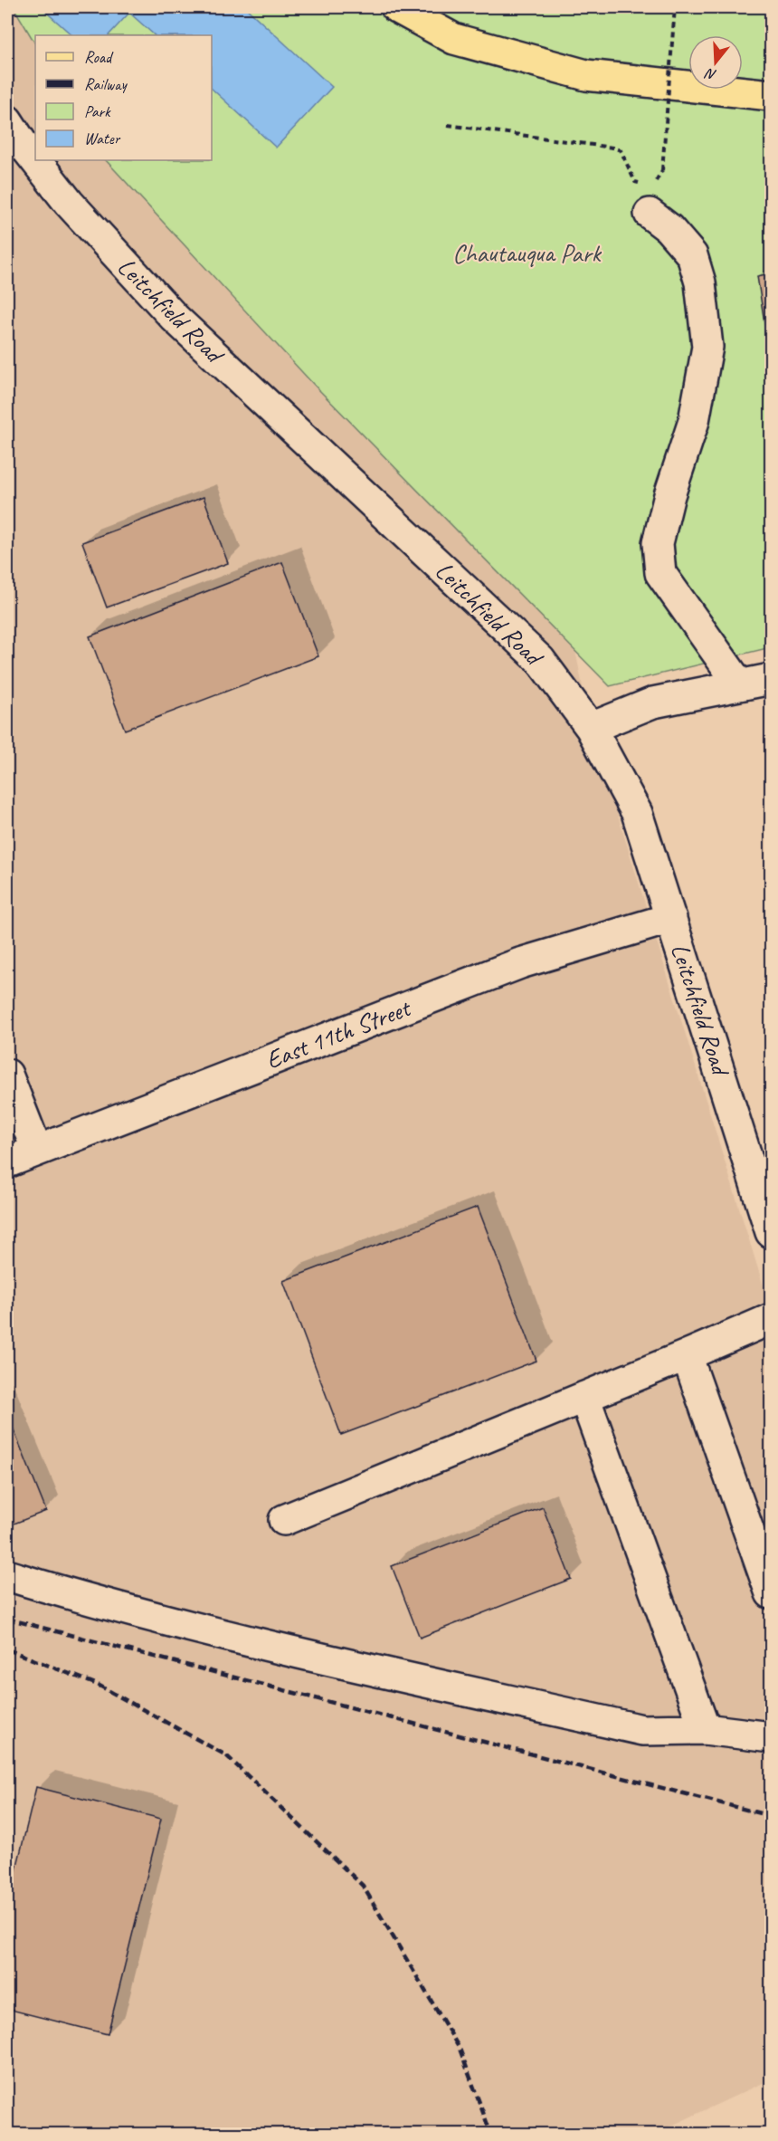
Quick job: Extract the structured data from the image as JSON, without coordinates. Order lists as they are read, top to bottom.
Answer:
{
  "streets": {
    "street": ["Leitchfield Road", "East 11th Street"]
  },
  "crossings": [
    ["Leitchfield Road", "East 11th Street"]
  ],
  "parks": ["Chautauqua Park"],
  "legend": [
    "Road",
    "Railway",
    "Park",
    "Water"
  ],
  "north": "bottom"
}
